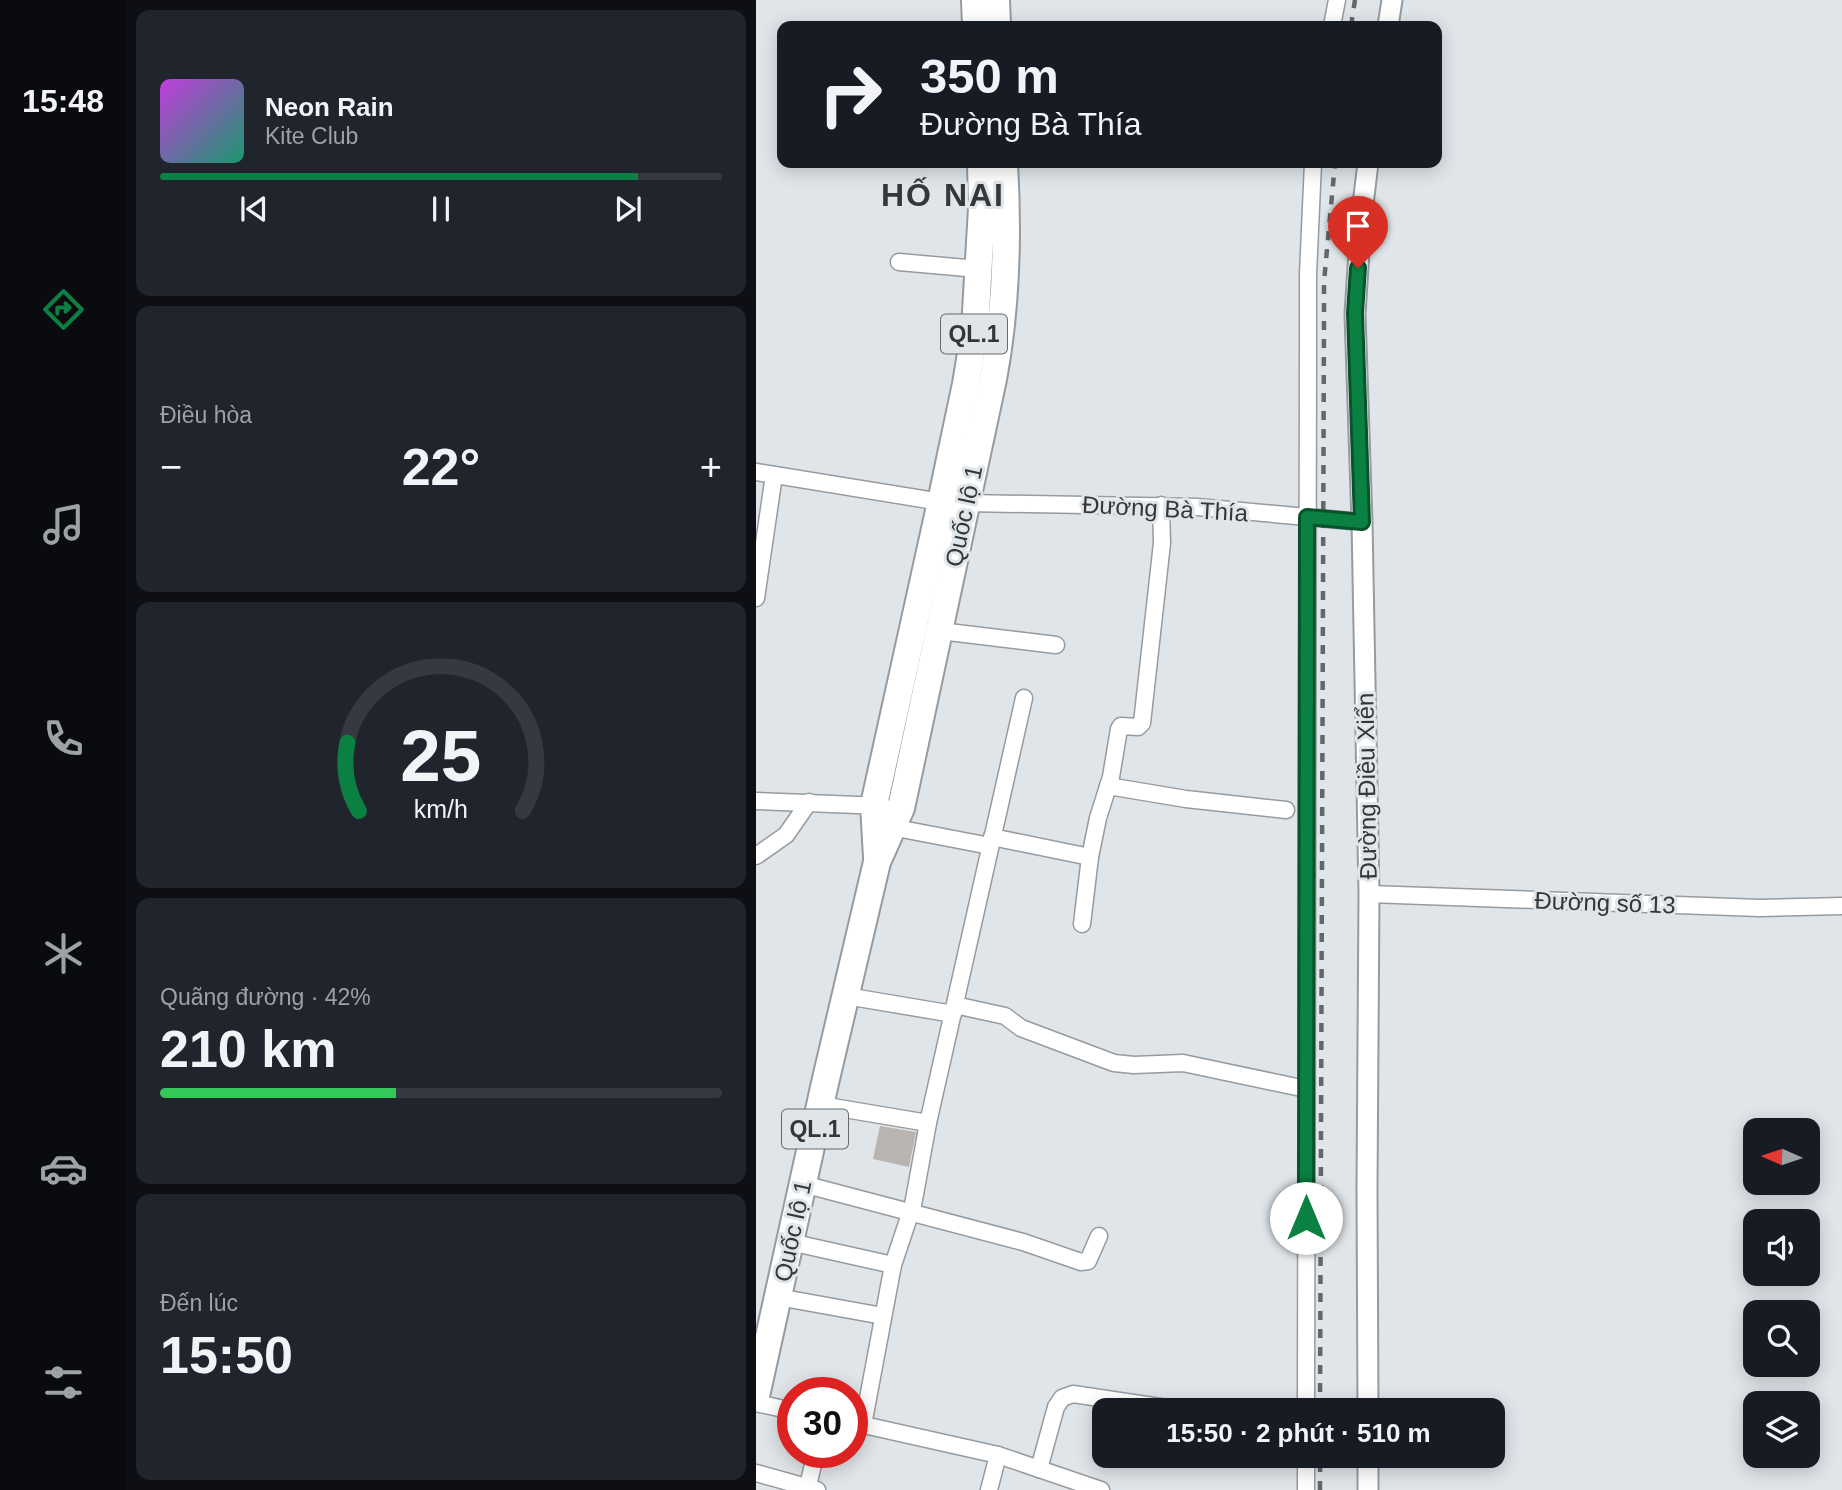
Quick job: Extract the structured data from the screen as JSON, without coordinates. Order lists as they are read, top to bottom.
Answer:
{
  "streets": {
    "highway": ["QL.1", "Quốc lộ 1"],
    "street": ["Đường Bà Thía", "Đường Điều Xiển", "Đường số 13"]
  },
  "crossings": [
    ["Đường Bà Thía", "Quốc lộ 1"],
    ["Đường Bà Thía", "Đường Điều Xiển"],
    ["Đường Điều Xiển", "Đường số 13"]
  ],
  "districts": ["HỐ NAI"],
  "north": "left",
  "page": {
    "tabs": "15:48",
    "turn": ["350 m", "Đường Bà Thía"],
    "song": ["Neon Rain", "Kite Club"],
    "tile": [
      "Điều hòa",
      ["Quãng đường · 42%", "210 km"],
      ["Đến lúc", "15:50"]
    ],
    "heat": ["−", "22°", "+"],
    "limit": "30",
    "trip": "15:50 · 2 phút · 510 m",
    "gauge": ["25", "km/h"]
  }
}
